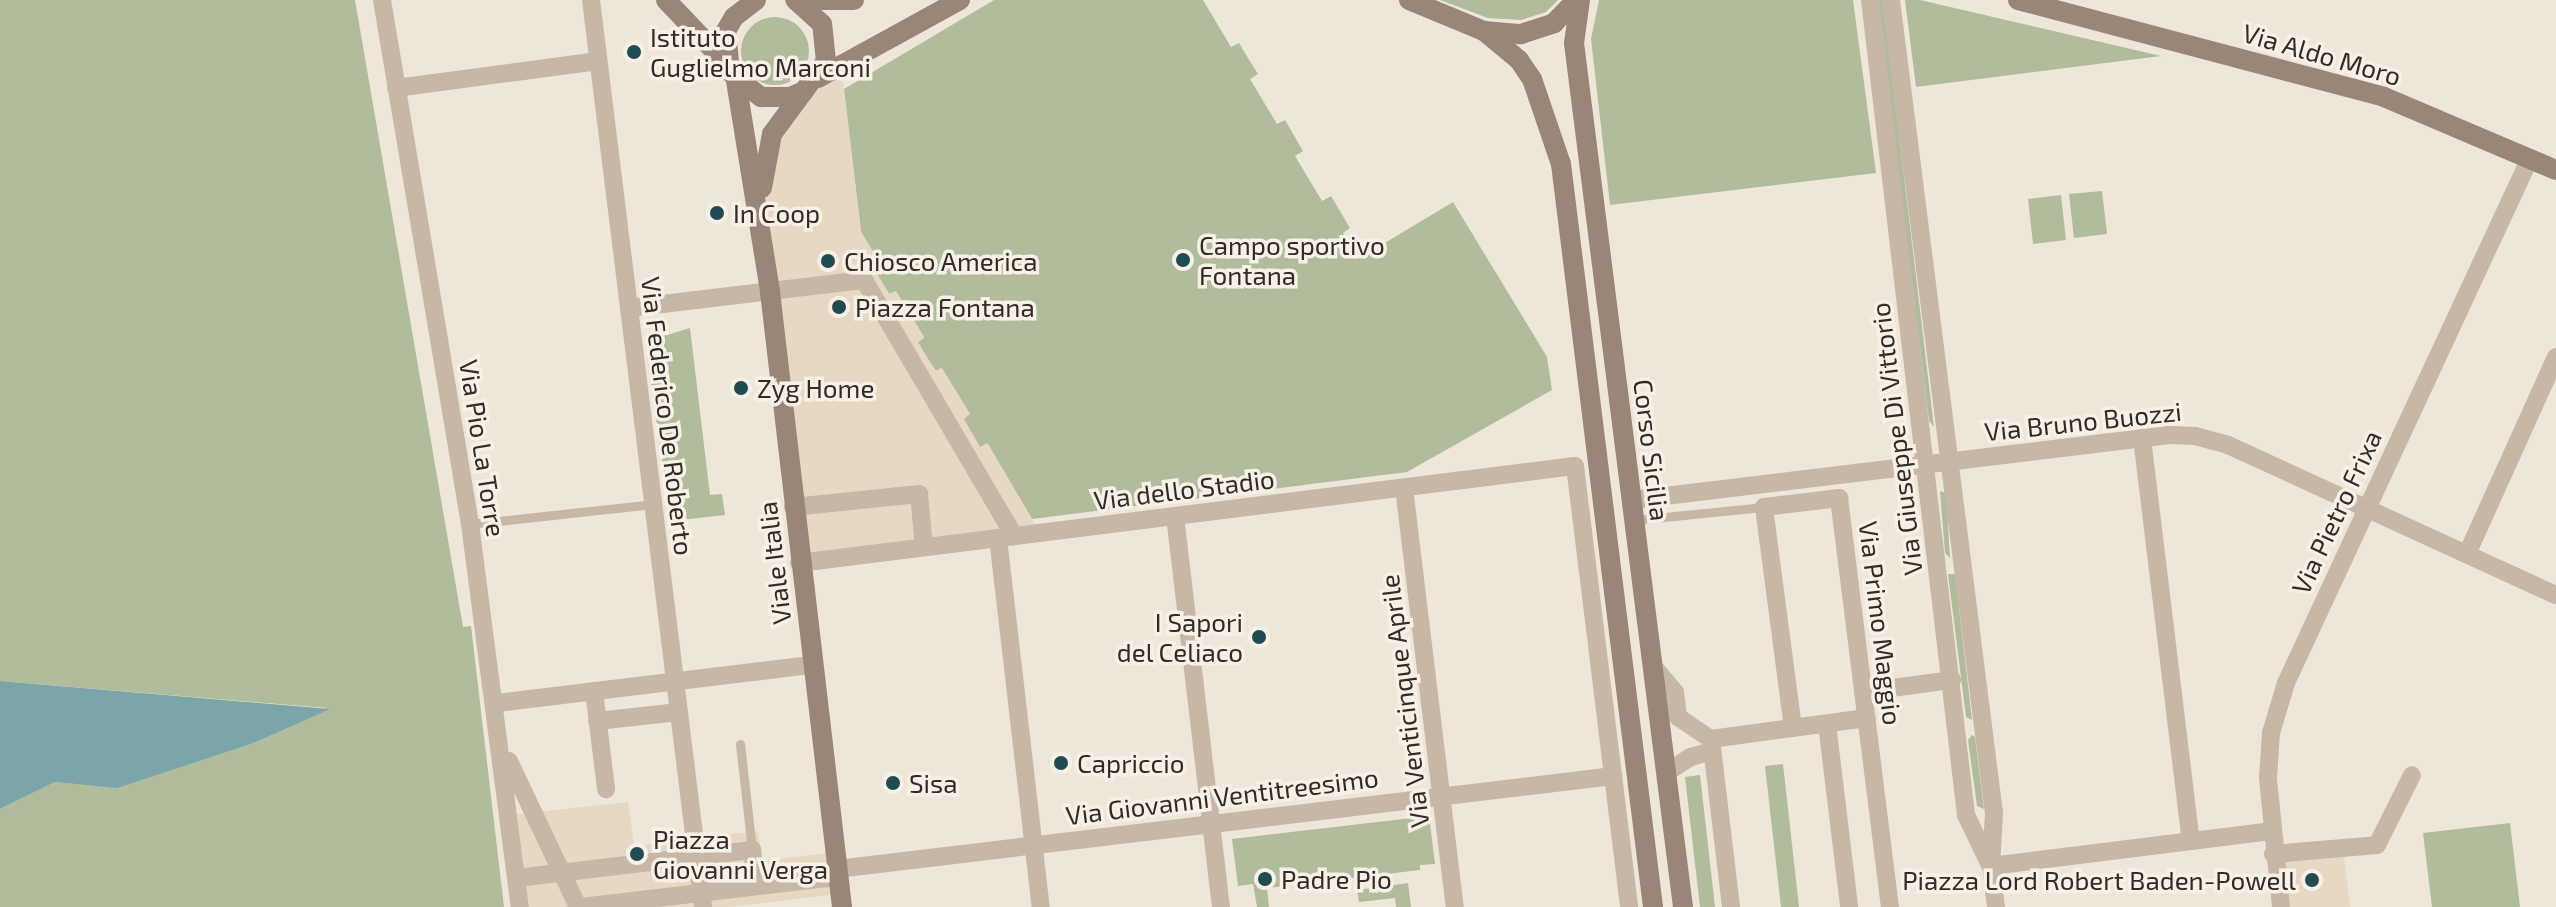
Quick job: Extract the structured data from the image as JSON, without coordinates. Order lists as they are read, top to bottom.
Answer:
{
  "streets": {
    "main road": ["Via Aldo Moro", "Corso Sicilia", "Viale Italia"],
    "street": [
      "Via Federico De Roberto",
      "Via Bruno Buozzi",
      "Via Giuseppe Di Vittorio",
      "Via Pio La Torre",
      "Via dello Stadio",
      "Via Pietro Frixa",
      "Via Primo Maggio",
      "Via Venticinque Aprile",
      "Via Giovanni Ventitreesimo"
    ]
  },
  "crossings": [
    ["Via Aldo Moro", "Via Pietro Frixa"],
    ["Via Federico De Roberto", "Via Giovanni Ventitreesimo"],
    ["Via Bruno Buozzi", "Via Giuseppe Di Vittorio"],
    ["Via Bruno Buozzi", "Corso Sicilia"],
    ["Via Bruno Buozzi", "Via Pietro Frixa"],
    ["Via dello Stadio", "Viale Italia"],
    ["Via dello Stadio", "Via Venticinque Aprile"],
    ["Viale Italia", "Via Giovanni Ventitreesimo"],
    ["Via Venticinque Aprile", "Via Giovanni Ventitreesimo"]
  ],
  "places": [
    "Istituto Guglielmo Marconi",
    "In Coop",
    "Campo sportivo Fontana",
    "Chiosco America",
    "Piazza Fontana",
    "Zyg Home",
    "I Sapori del Celiaco",
    "Capriccio",
    "Sisa",
    "Piazza Giovanni Verga",
    "Padre Pio",
    "Piazza Lord Robert Baden-Powell"
  ]
}
